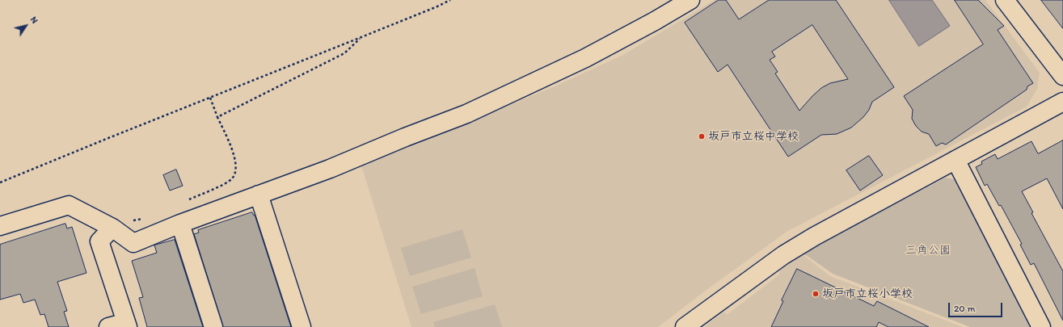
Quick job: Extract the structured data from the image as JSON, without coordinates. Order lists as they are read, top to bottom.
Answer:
{
  "parks": ["三角公園"],
  "places": ["坂戸市立桜中学校", "坂戸市立桜小学校"],
  "scale_bar": "20 m",
  "north": "top right"
}
